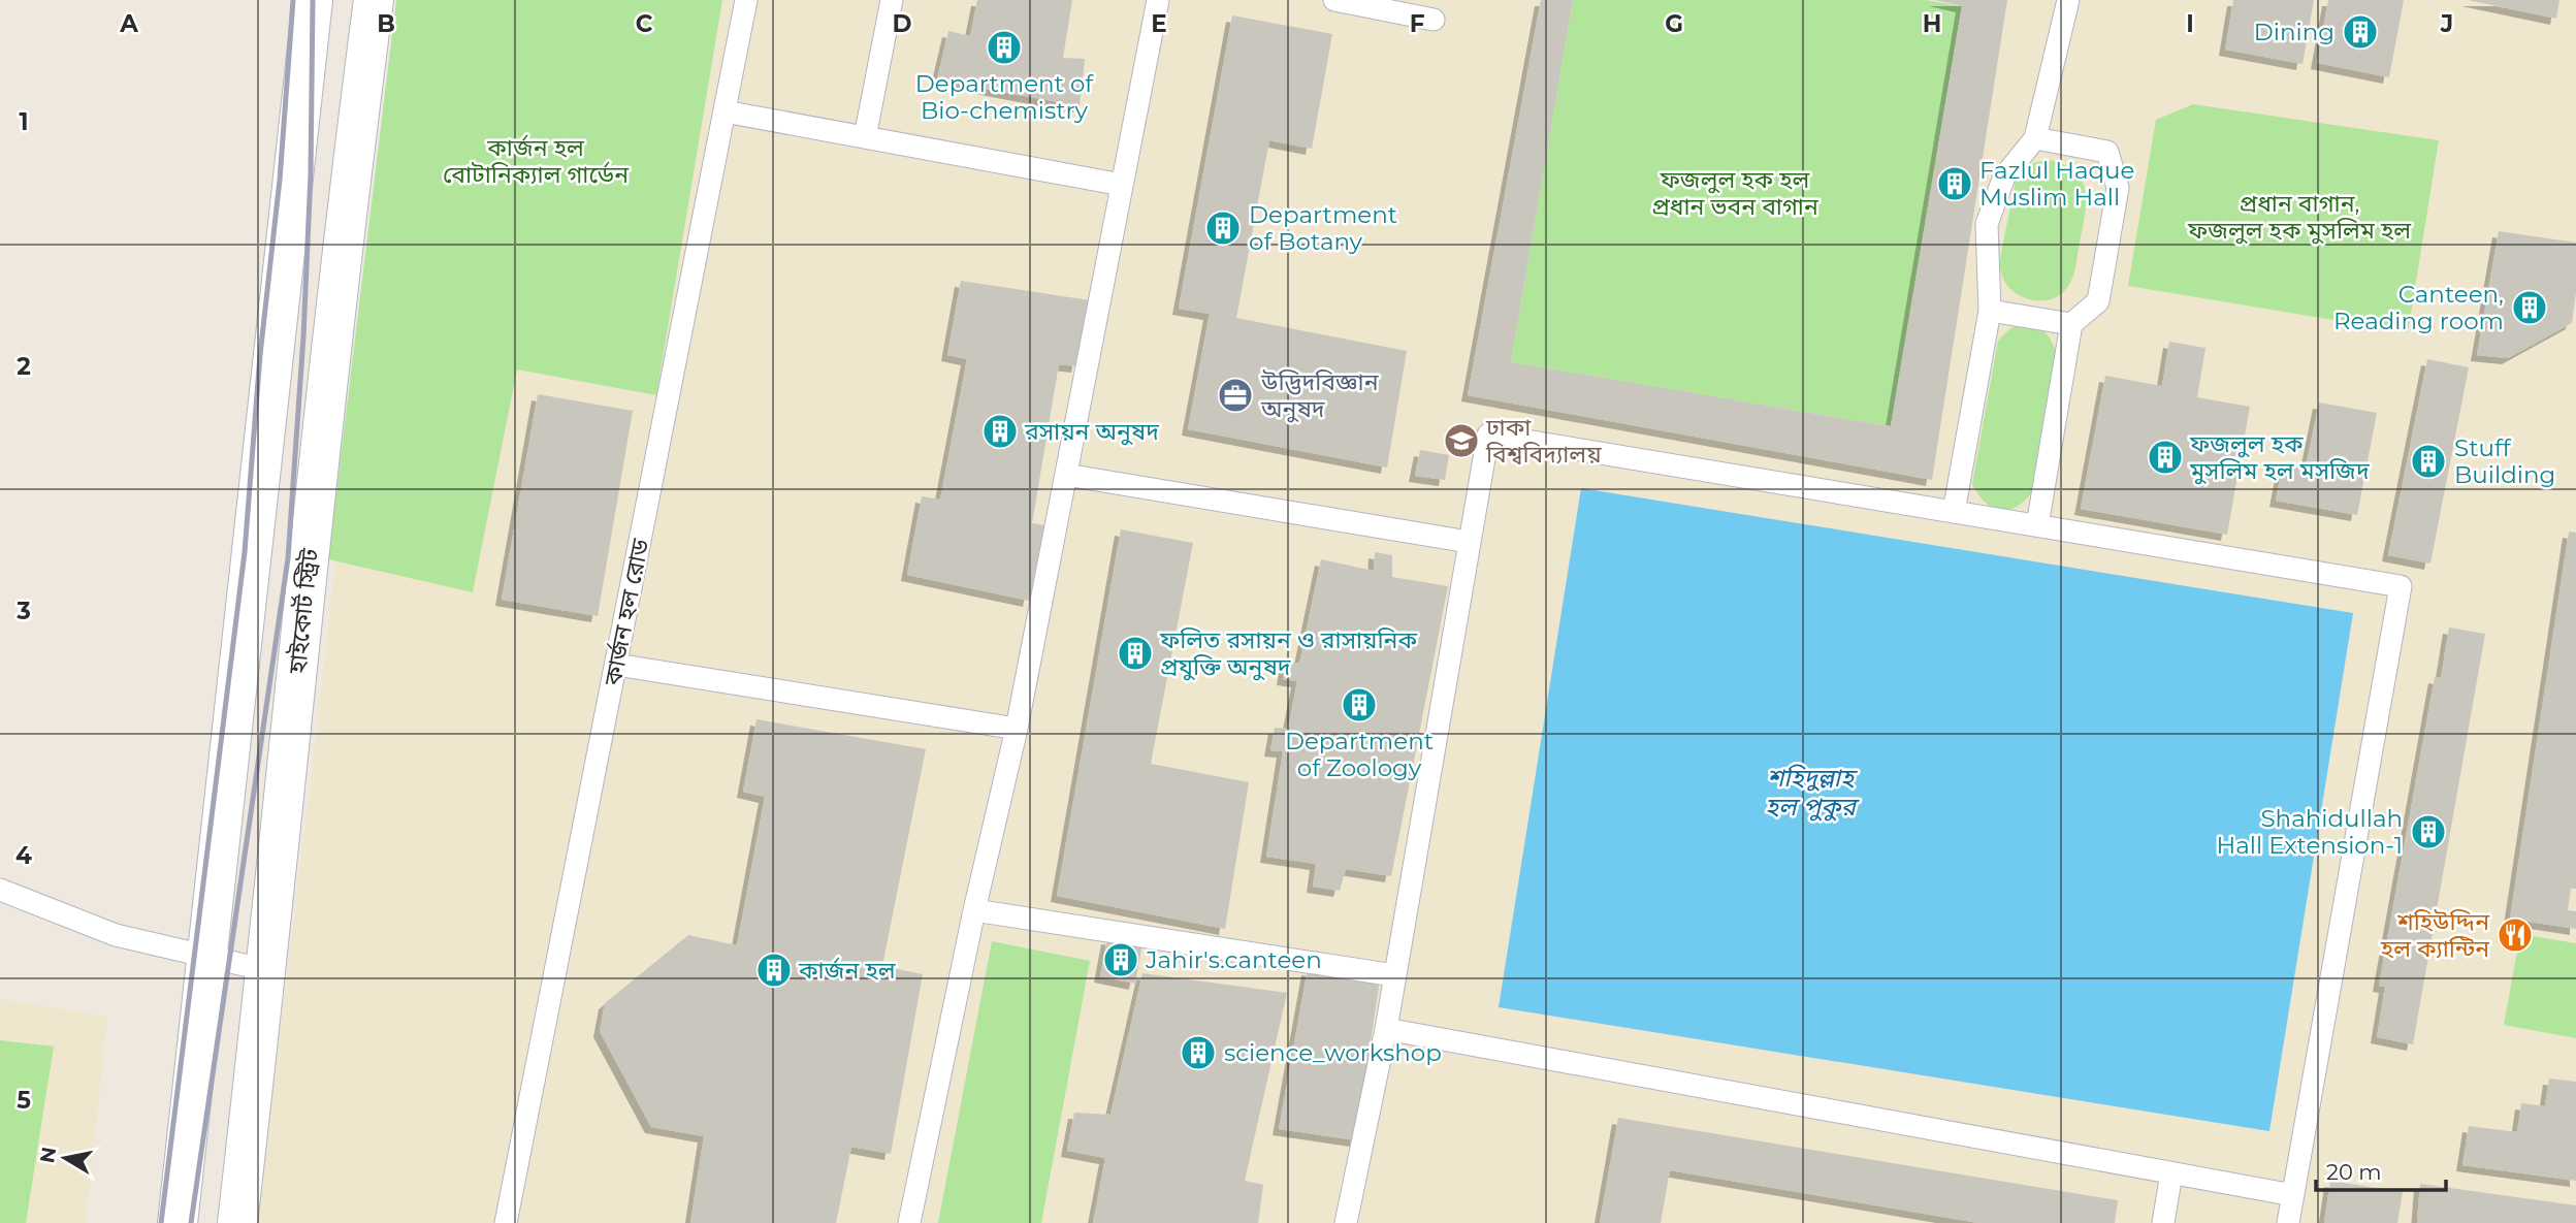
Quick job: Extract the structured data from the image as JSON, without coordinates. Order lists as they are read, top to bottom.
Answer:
{
  "streets": {
    "main road": ["হাইকোর্ট স্ট্রিট"],
    "lane": ["কার্জন হল রোড"]
  },
  "water": ["শহিদুল্লাহ হল পুকুর"],
  "parks": ["কার্জন হল বোটানিক্যাল গার্ডেন", "ফজলুল হক হল প্রধান ভবন বাগান", "প্রধান বাগান, ফজলুল হক মুসলিম হল"],
  "places": {
    "building": [
      "Dining",
      "Department of Bio-chemistry",
      "Fazlul Haque Muslim Hall",
      "Department of Botany",
      "Canteen, Reading room",
      "রসায়ন অনুষদ",
      "ফজলুল হক মুসলিম হল মসজিদ",
      "Stuff Building",
      "ফলিত রসায়ন ও রাসায়নিক প্রযুক্তি অনুষদ",
      "Department of Zoology",
      "Shahidullah Hall Extension-1",
      "Jahir's.canteen",
      "কার্জন হল",
      "science_workshop"
    ],
    "office": ["উদ্ভিদবিজ্ঞান অনুষদ"],
    "school or university": ["ঢাকা বিশ্ববিদ্যালয়"],
    "restaurant": ["শহিউদ্দিন হল ক্যান্টিন"]
  },
  "scale_bar": "20 m",
  "north": "left",
  "grid": {
    "columns": [
      "A",
      "B",
      "C",
      "D",
      "E",
      "F",
      "G",
      "H",
      "I",
      "J"
    ],
    "rows": [
      "1",
      "2",
      "3",
      "4",
      "5"
    ]
  }
}
